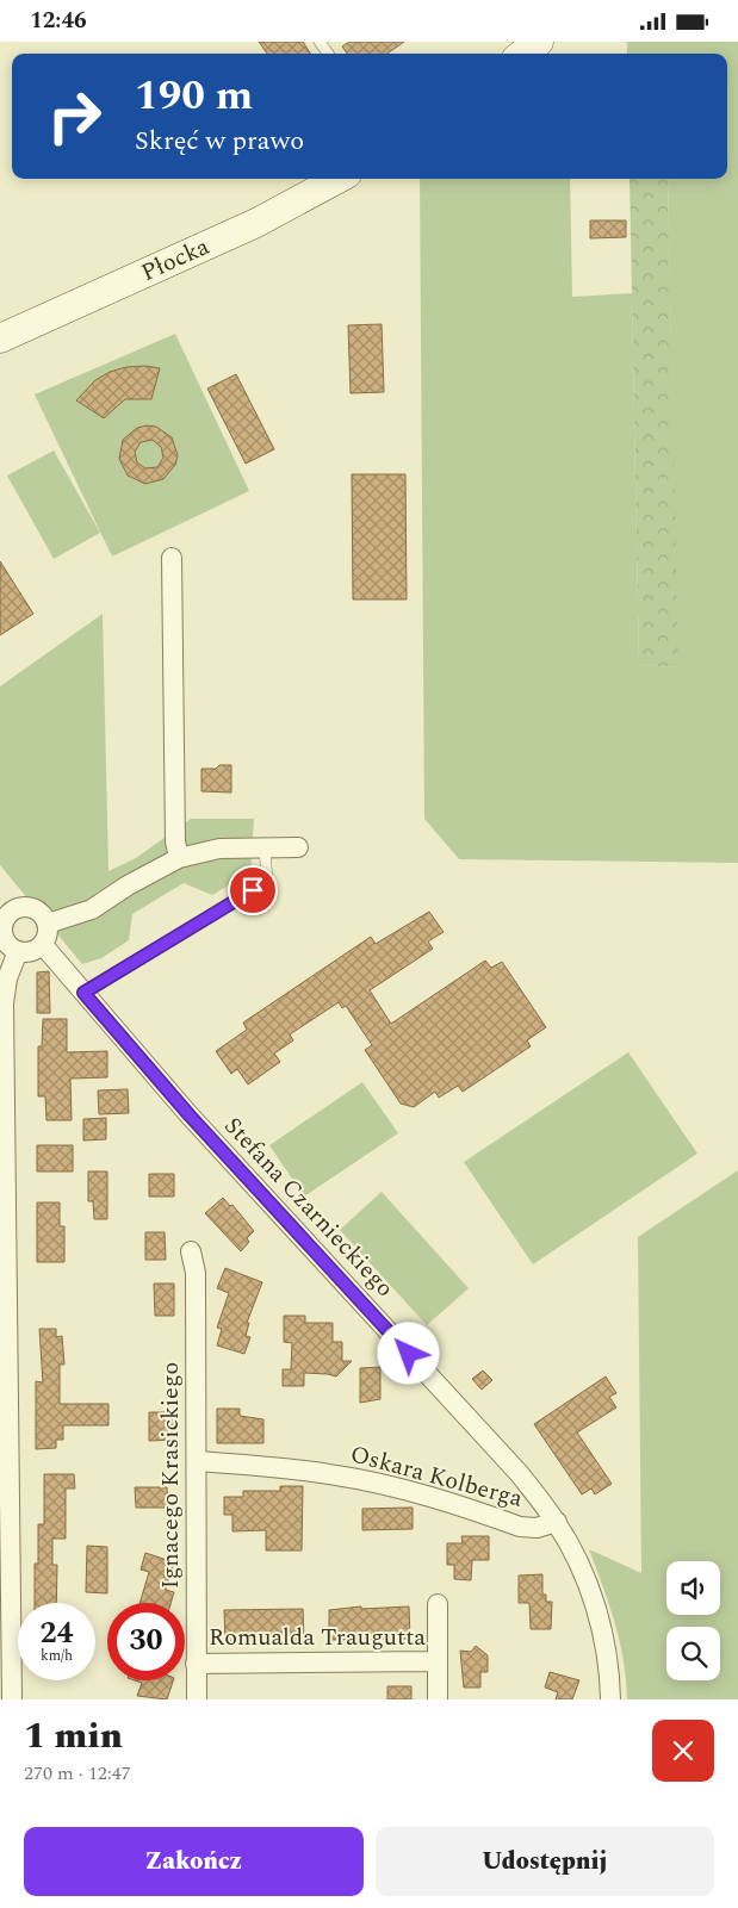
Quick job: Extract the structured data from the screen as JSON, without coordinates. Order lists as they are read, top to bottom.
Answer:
{
  "streets": {
    "main road": ["Płocka"],
    "street": [
      "Stefana Czarnieckiego",
      "Ignacego Krasickiego",
      "Oskara Kolberga",
      "Romualda Traugutta"
    ]
  },
  "crossings": [
    ["Stefana Czarnieckiego", "Oskara Kolberga"],
    ["Ignacego Krasickiego", "Oskara Kolberga"],
    ["Ignacego Krasickiego", "Romualda Traugutta"]
  ],
  "page": {
    "status": "12:46",
    "turn": ["190 m", "Skręć w prawo"],
    "speed": "24 km/h",
    "limit": "30",
    "heading": ["1 min", "270 m · 12:47"],
    "buttons": ["Zakończ", "Udostępnij"]
  }
}
